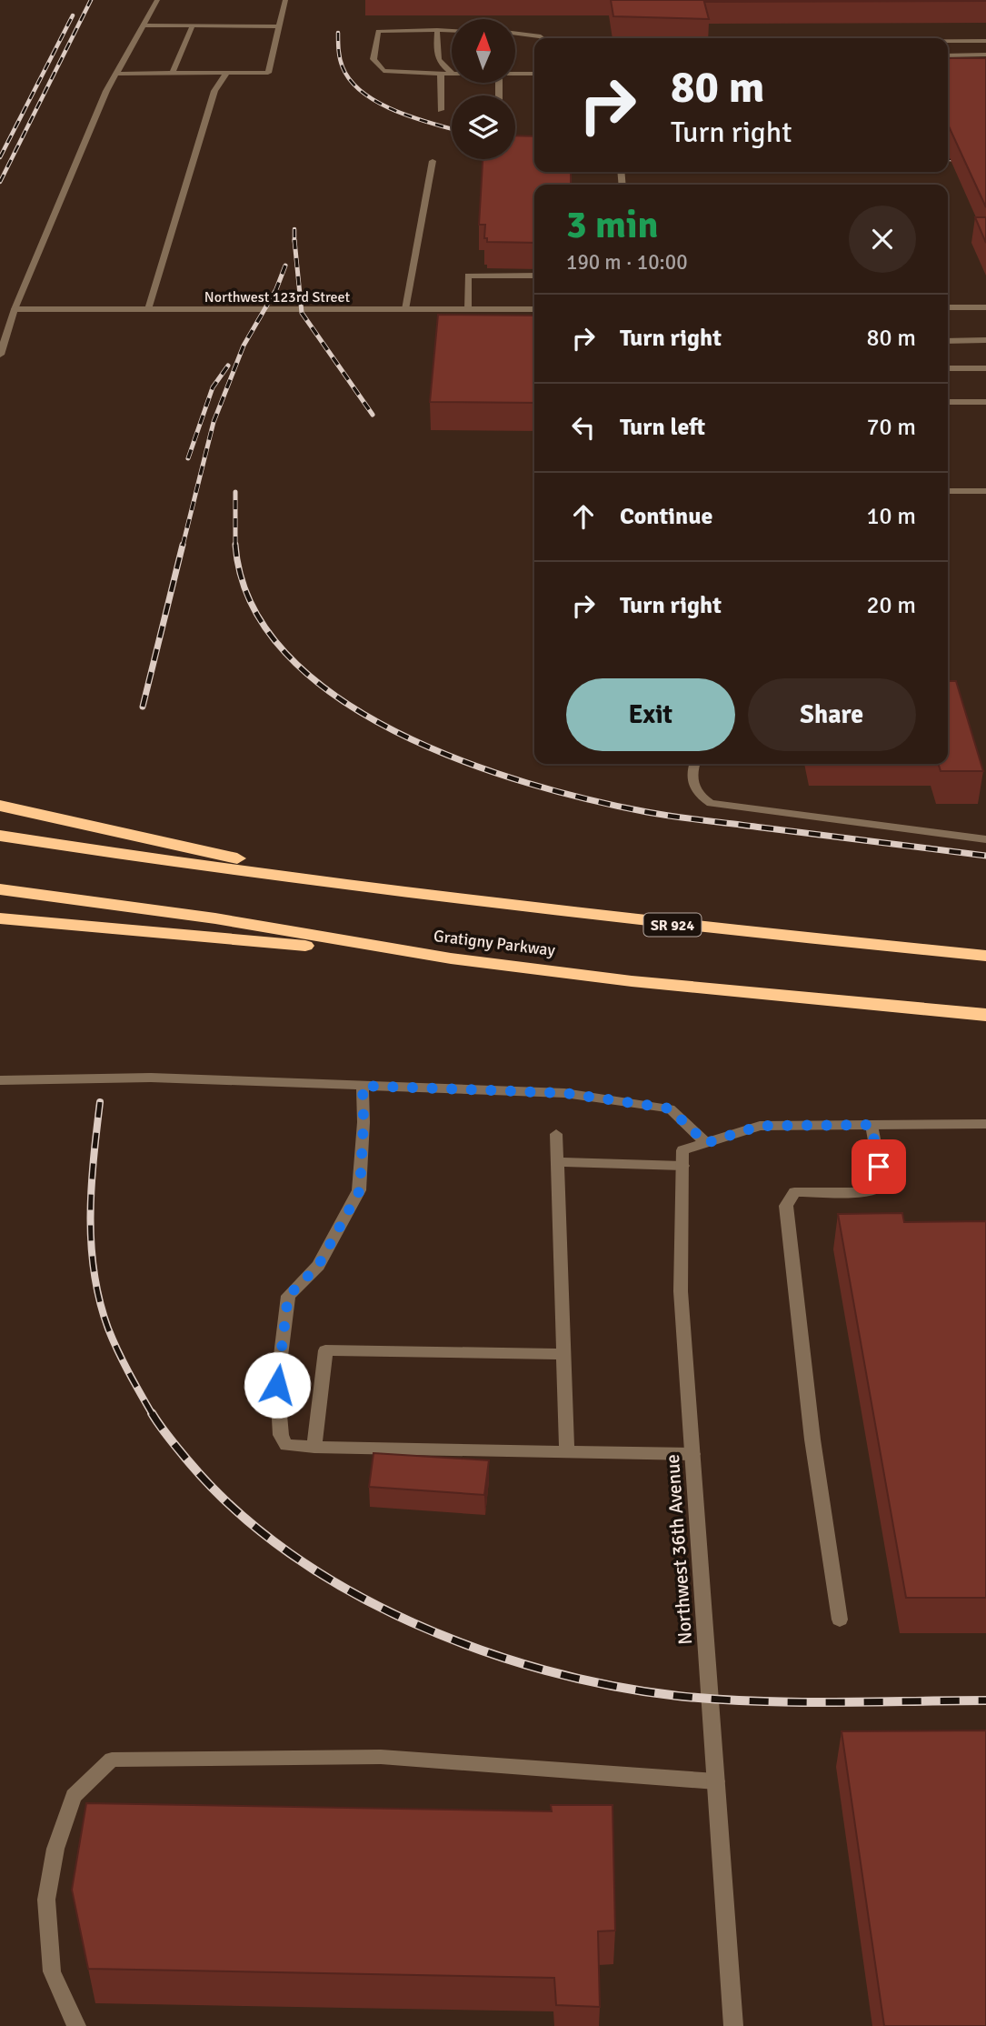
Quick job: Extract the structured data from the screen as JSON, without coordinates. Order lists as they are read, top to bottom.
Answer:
{
  "streets": {
    "highway": ["SR 924", "Gratigny Parkway"],
    "street": ["Northwest 123rd Street", "Northwest 36th Avenue"]
  },
  "north": "top",
  "page": {
    "turn": ["80 m", "Turn right"],
    "heading": ["3 min", "190 m · 10:00"],
    "list": [
      {
        "name": "Turn right",
        "value": "80 m"
      },
      {
        "name": "Turn left",
        "value": "70 m"
      },
      {
        "name": "Continue",
        "value": "10 m"
      },
      {
        "name": "Turn right",
        "value": "20 m"
      }
    ],
    "buttons": ["Exit", "Share"]
  }
}
